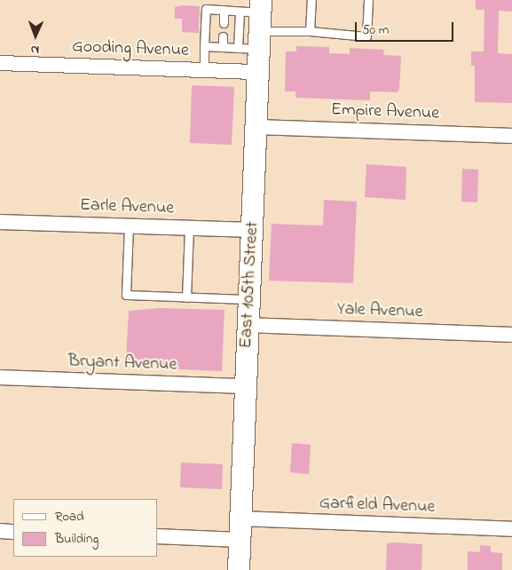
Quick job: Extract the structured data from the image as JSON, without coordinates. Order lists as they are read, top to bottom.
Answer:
{
  "streets": {
    "main road": ["East 105th Street"],
    "street": [
      "Gooding Avenue",
      "Empire Avenue",
      "Earle Avenue",
      "Yale Avenue",
      "Bryant Avenue",
      "Garfield Avenue"
    ]
  },
  "crossings": [
    ["Gooding Avenue", "East 105th Street"],
    ["Empire Avenue", "East 105th Street"],
    ["Earle Avenue", "East 105th Street"],
    ["East 105th Street", "Yale Avenue"],
    ["East 105th Street", "Bryant Avenue"],
    ["East 105th Street", "Garfield Avenue"]
  ],
  "legend": ["Road", "Building"],
  "scale_bar": "50 m",
  "north": "bottom"
}
